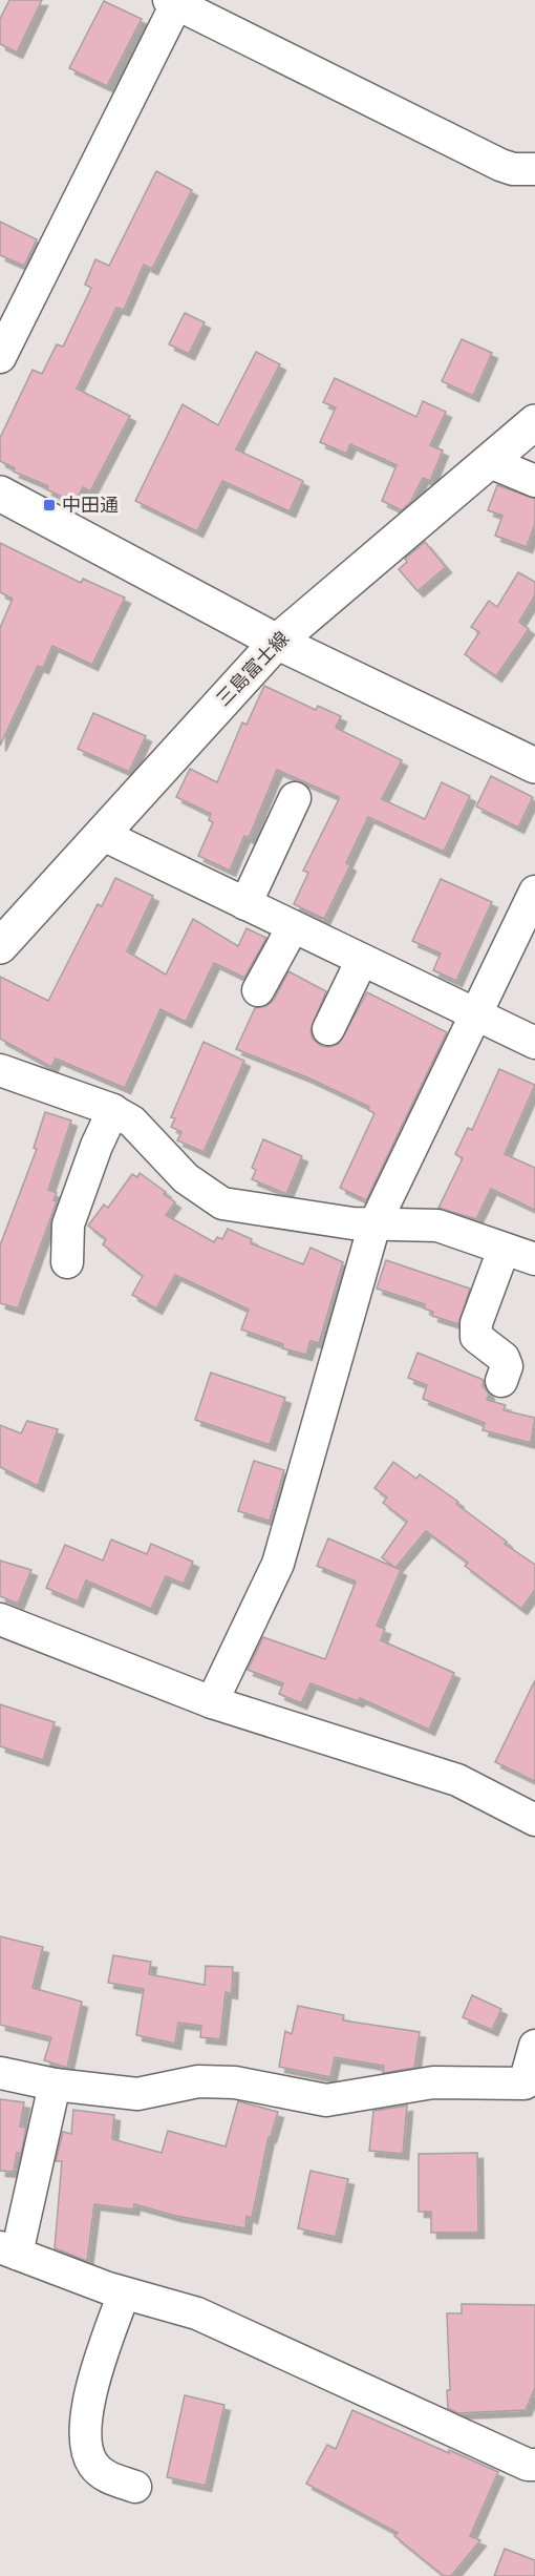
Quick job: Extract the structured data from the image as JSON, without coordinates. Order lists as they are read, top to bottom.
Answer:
{
  "streets": {
    "main road": ["三島富士線"]
  },
  "places": {
    "transit": ["中田通"]
  }
}
